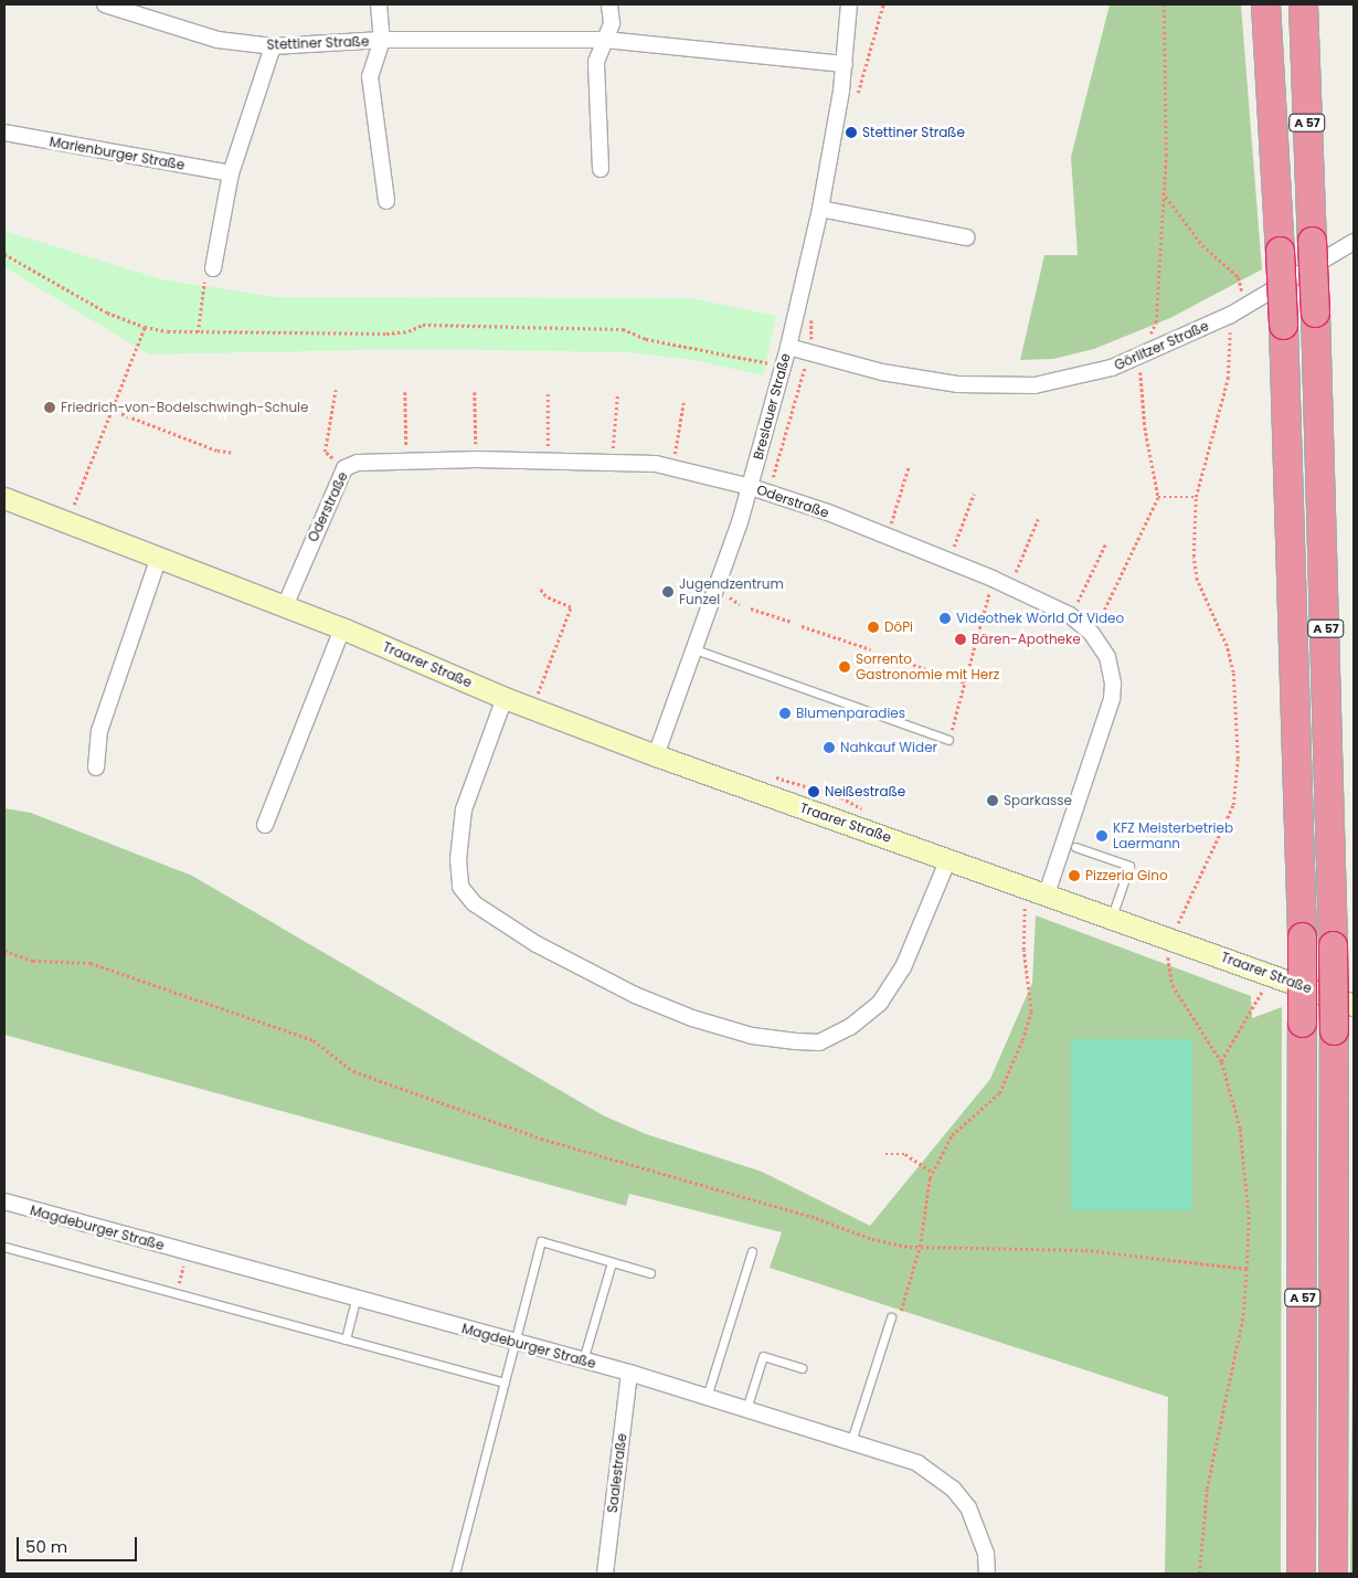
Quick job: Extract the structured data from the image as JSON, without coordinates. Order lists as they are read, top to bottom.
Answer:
{
  "streets": {
    "highway": ["A 57"],
    "street": [
      "Stettiner Straße",
      "Marienburger Straße",
      "Görlitzer Straße",
      "Breslauer Straße",
      "Oderstraße",
      "Traarer Straße",
      "Magdeburger Straße",
      "Saalestraße"
    ]
  },
  "crossings": [
    ["Stettiner Straße", "Breslauer Straße"],
    ["Görlitzer Straße", "Breslauer Straße"],
    ["Breslauer Straße", "Oderstraße"],
    ["Breslauer Straße", "Traarer Straße"],
    ["Oderstraße", "Traarer Straße"],
    ["Magdeburger Straße", "Saalestraße"]
  ],
  "places": [
    "Stettiner Straße",
    "Friedrich-von-Bodelschwingh-Schule",
    "Jugendzentrum Funzel",
    "Videothek World Of Video",
    "DöPi",
    "Bären-Apotheke",
    "Sorrento Gastronomie mit Herz",
    "Blumenparadies",
    "Nahkauf Wider",
    "Neißestraße",
    "Sparkasse",
    "KFZ Meisterbetrieb Laermann",
    "Pizzeria Gino"
  ],
  "scale_bar": "50 m"
}
